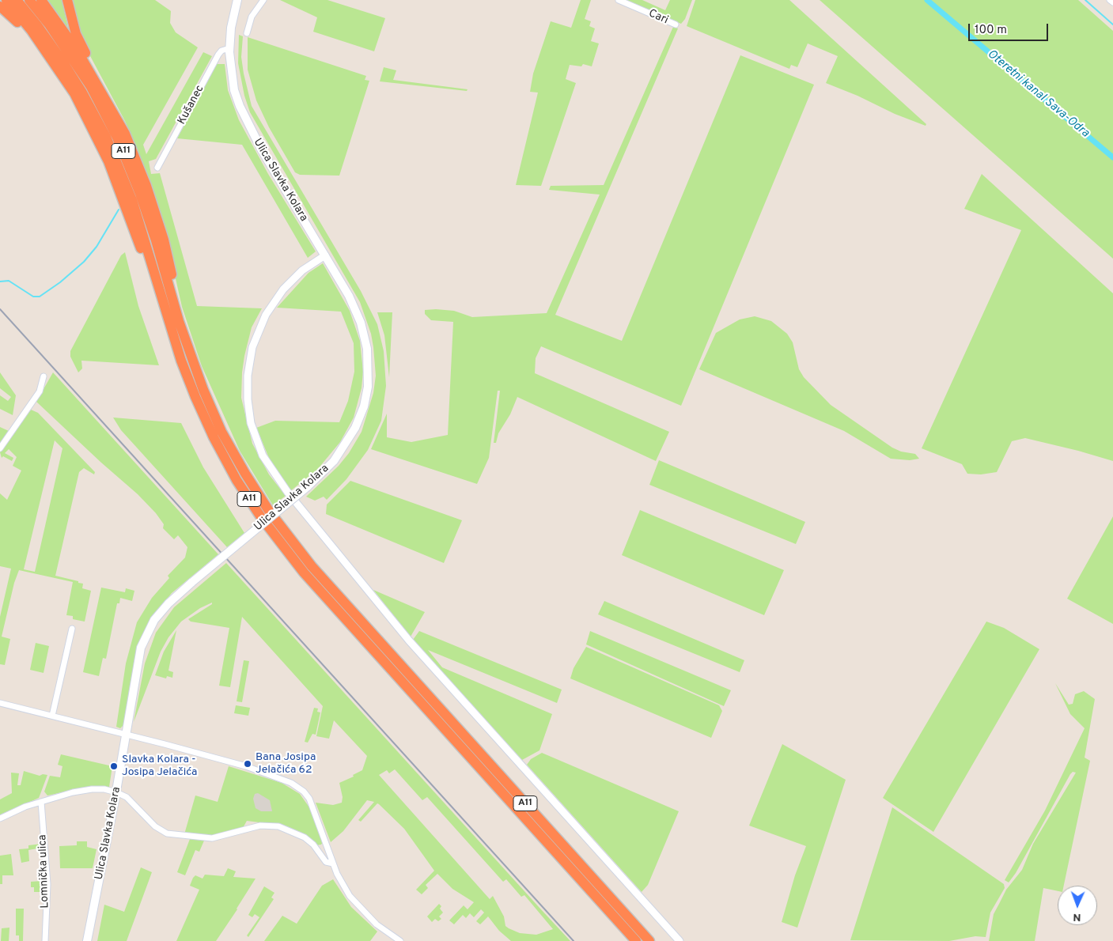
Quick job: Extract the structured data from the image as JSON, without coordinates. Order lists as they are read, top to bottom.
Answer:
{
  "streets": {
    "highway": ["A11"],
    "main road": ["Ulica Slavka Kolara"],
    "street": ["Cari", "Kušanec", "Lomnička ulica"]
  },
  "crossings": [
    ["Kušanec", "Ulica Slavka Kolara"]
  ],
  "water": ["Oteretni kanal Sava-Odra"],
  "places": ["Bana Josipa Jelačića 62", "Slavka Kolara - Josipa Jelačića"],
  "scale_bar": "100 m",
  "north": "bottom"
}
